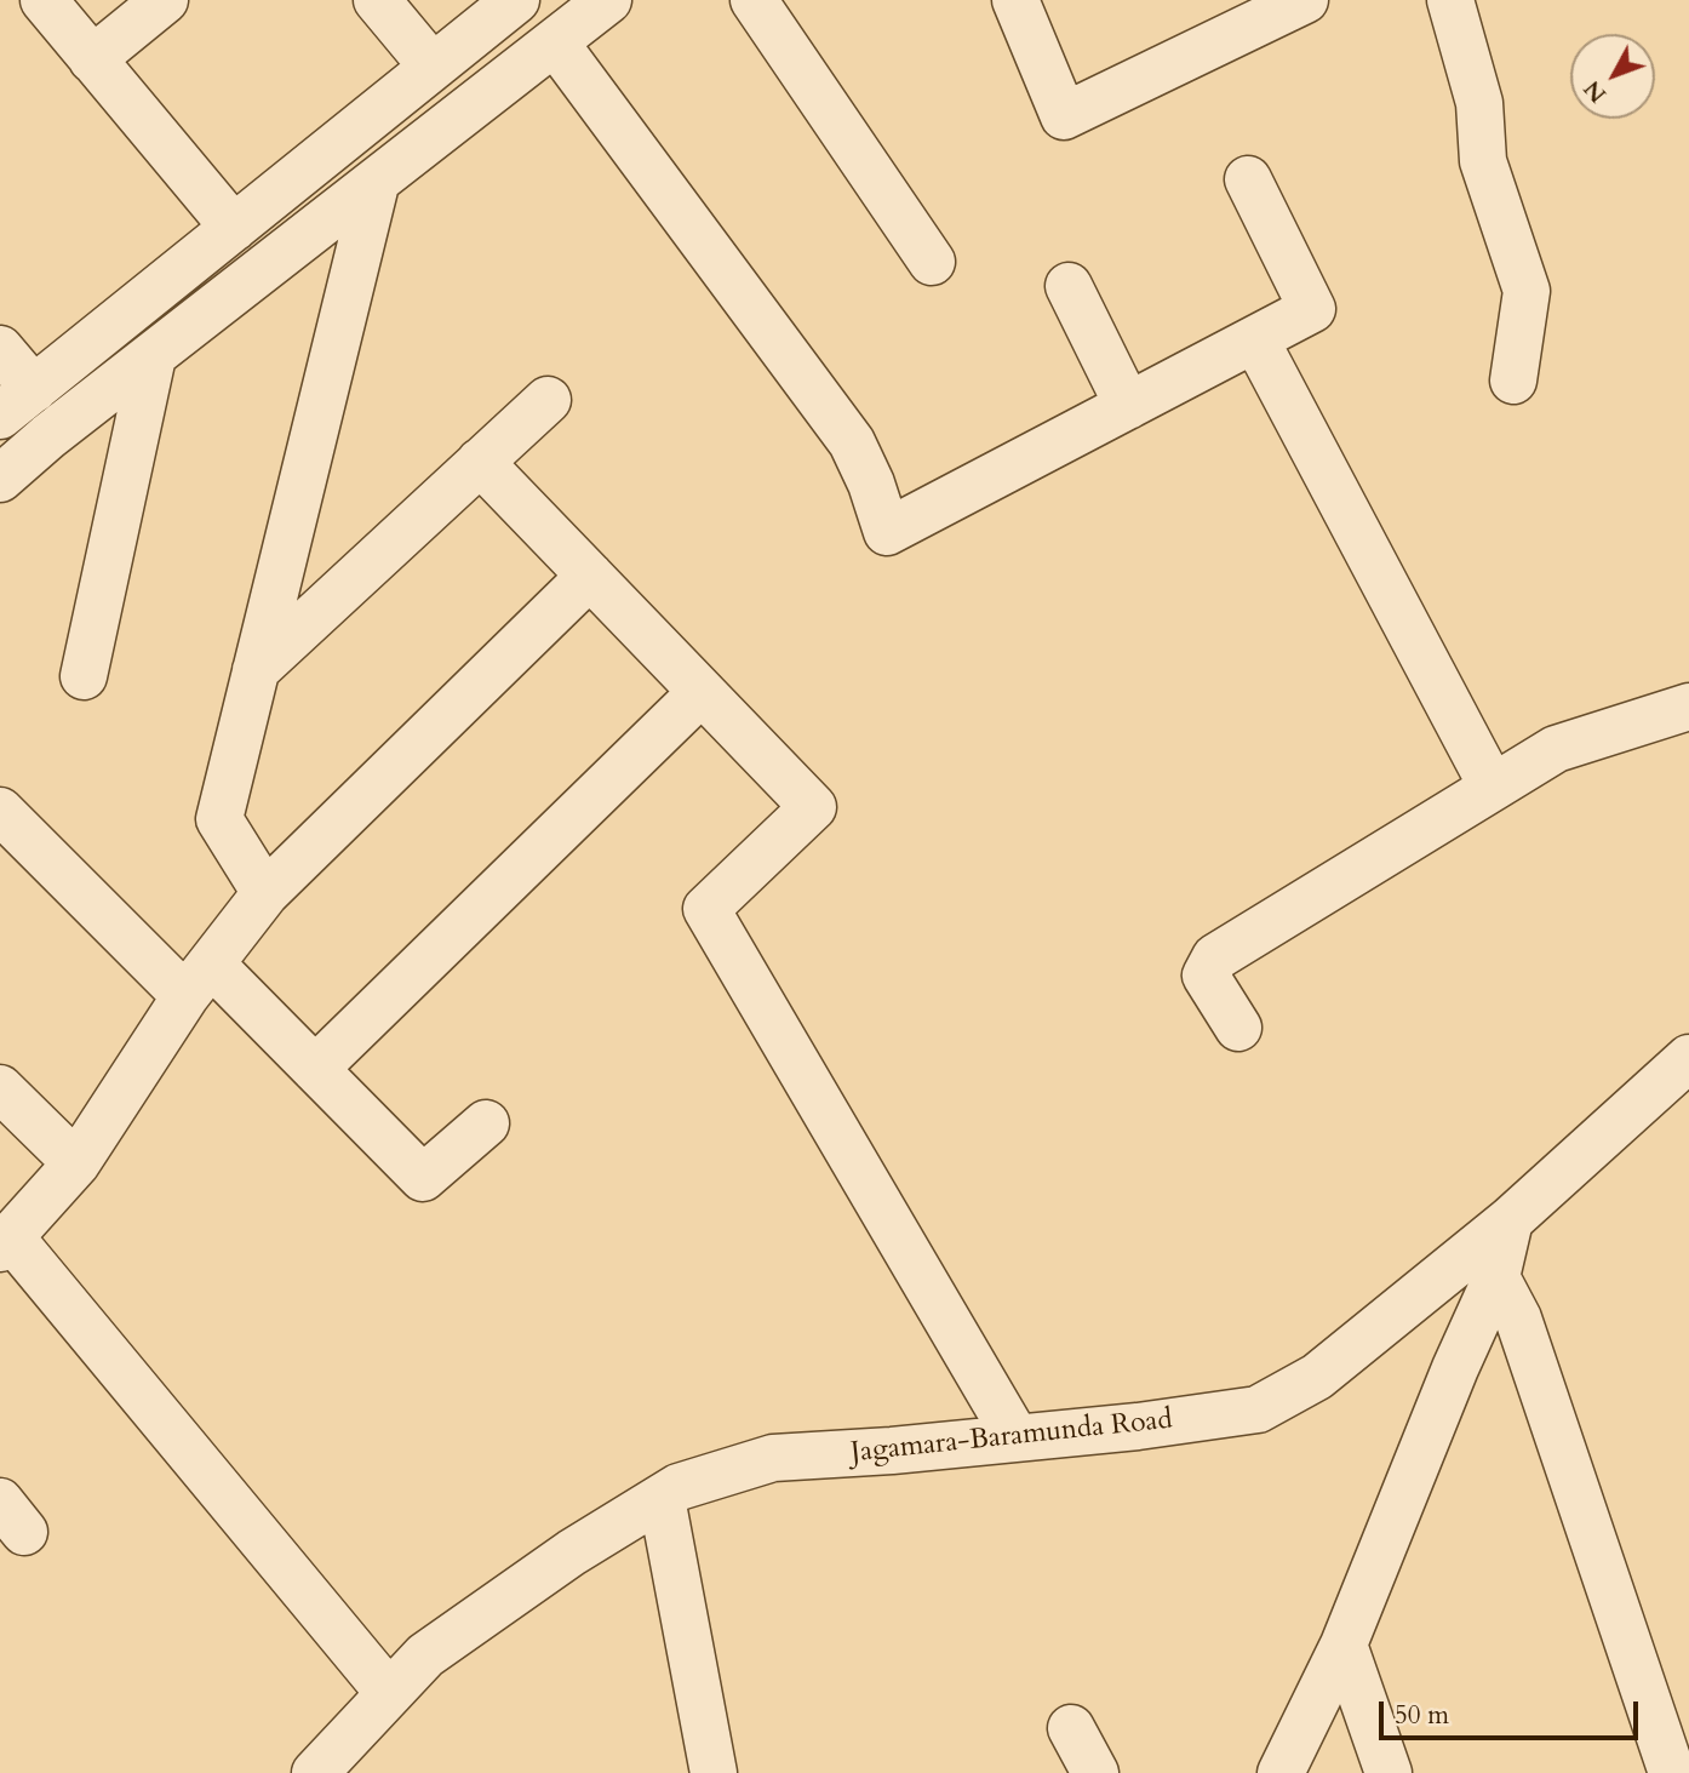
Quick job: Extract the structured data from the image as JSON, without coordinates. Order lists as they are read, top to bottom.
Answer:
{
  "streets": {
    "street": ["Jagamara-Baramunda Road"]
  },
  "scale_bar": "50 m",
  "north": "bottom left"
}
